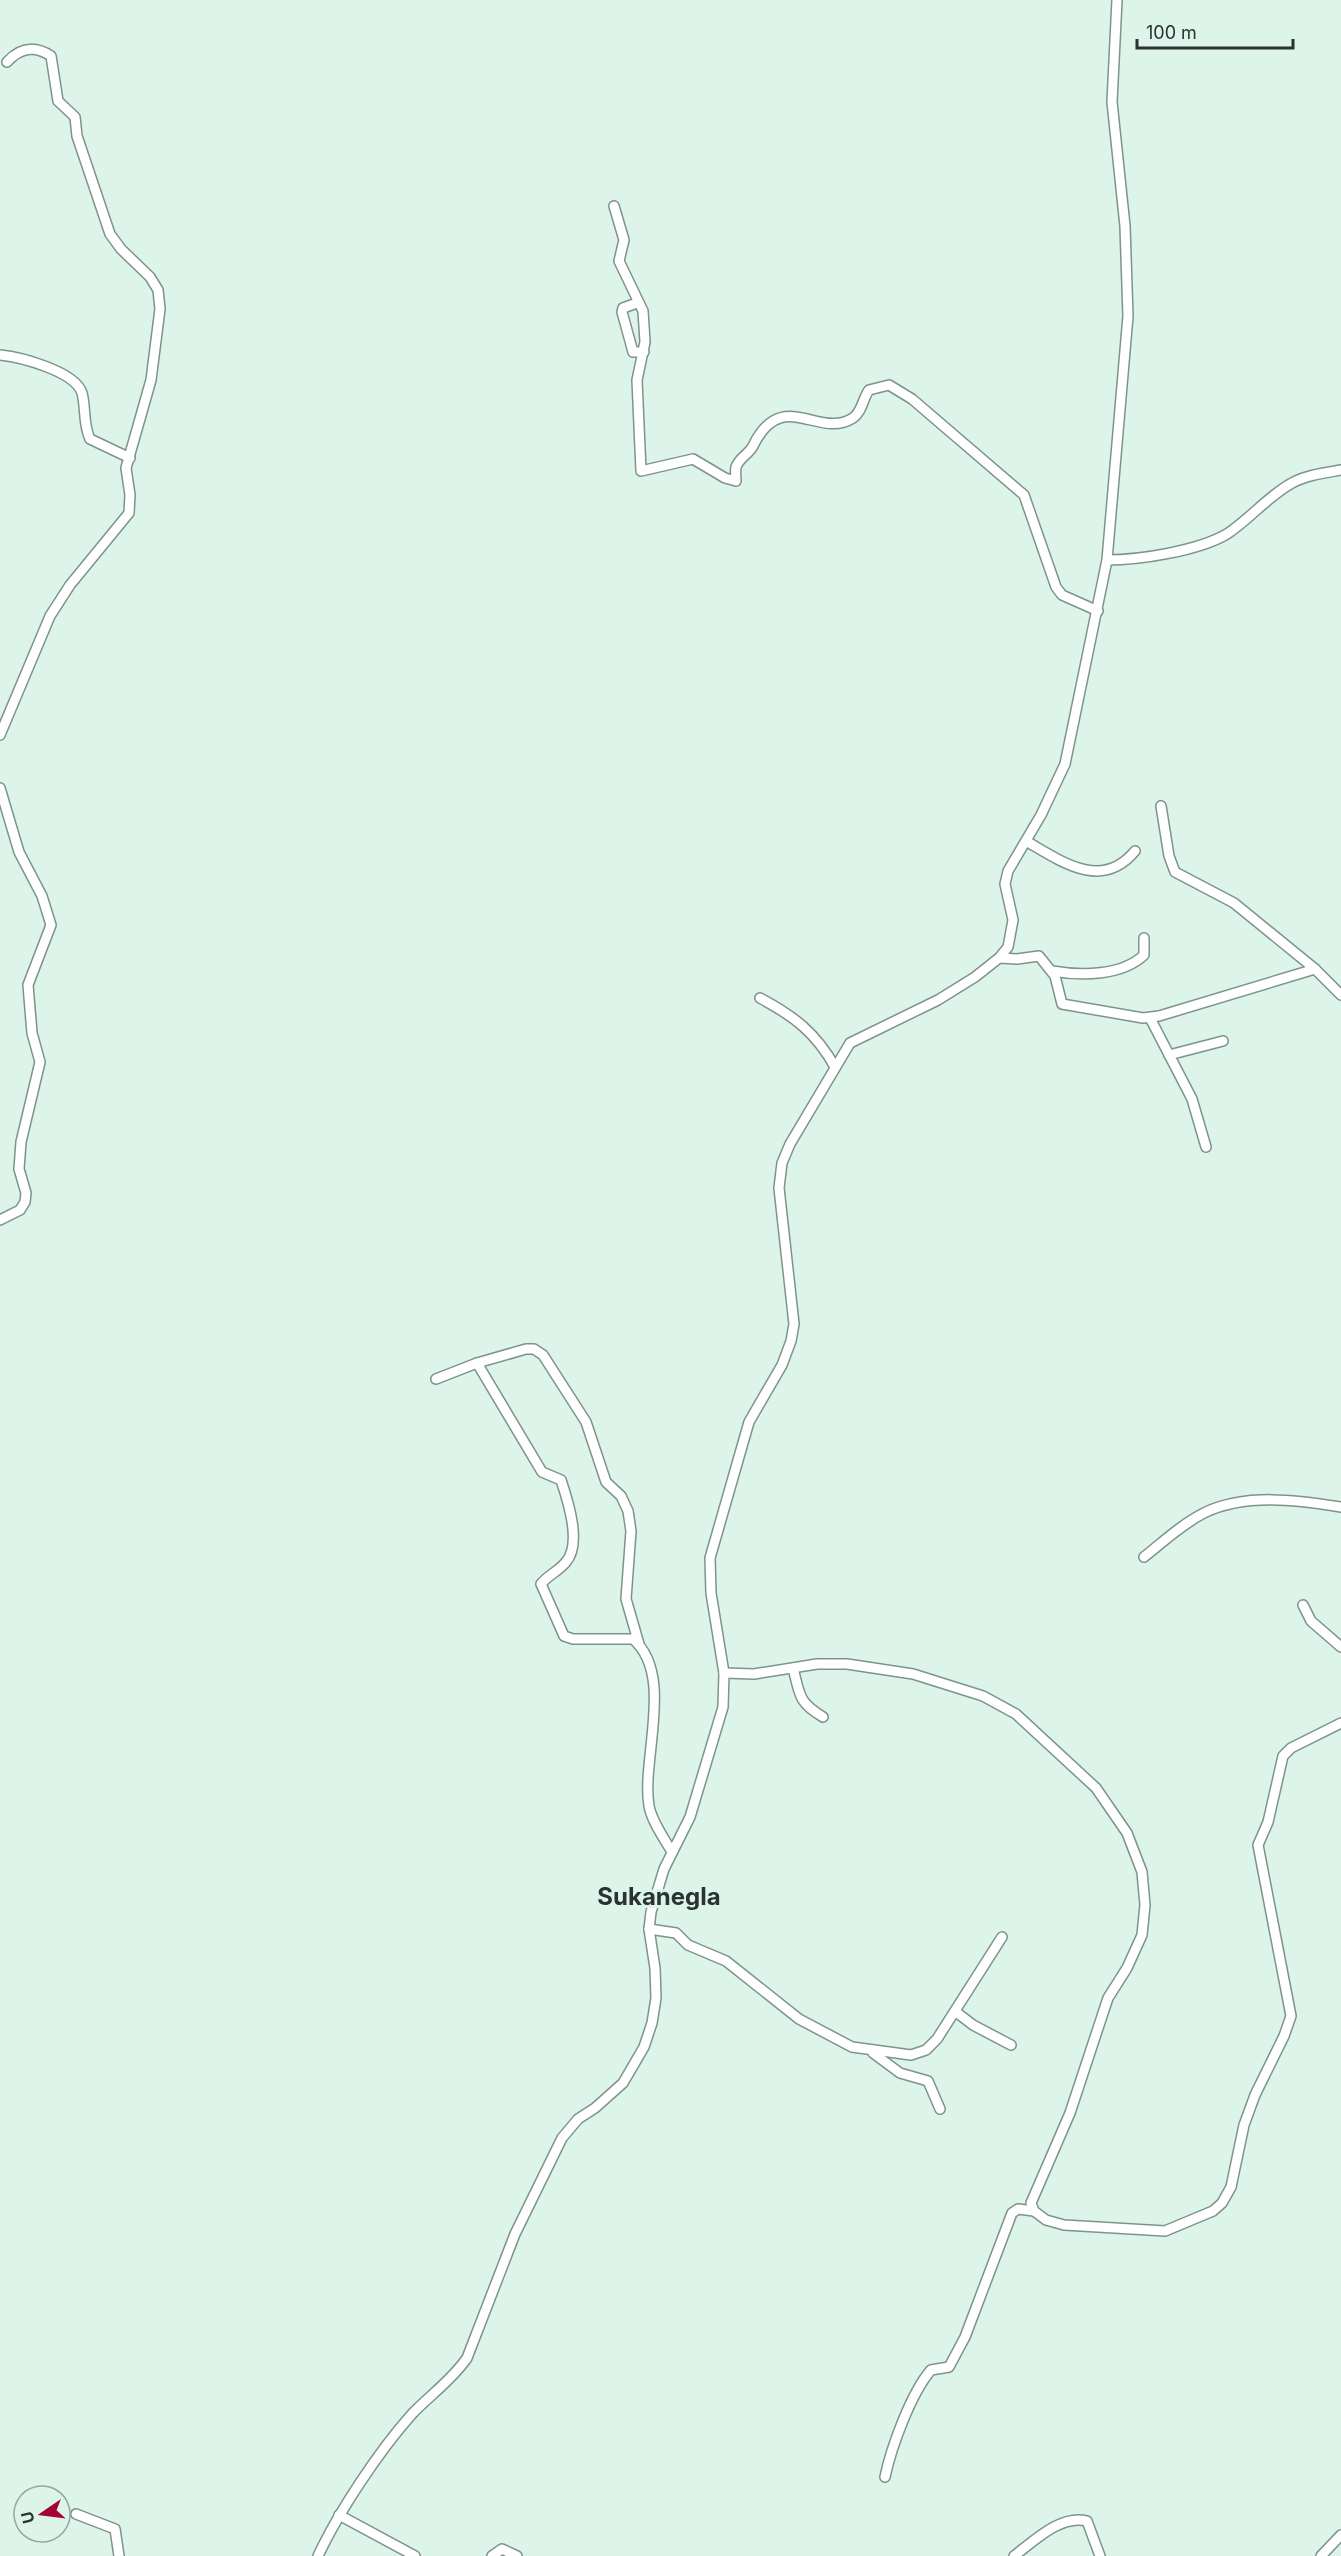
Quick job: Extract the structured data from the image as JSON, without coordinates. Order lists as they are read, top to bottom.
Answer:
{
  "districts": ["Sukanegla"],
  "scale_bar": "100 m",
  "north": "left"
}
